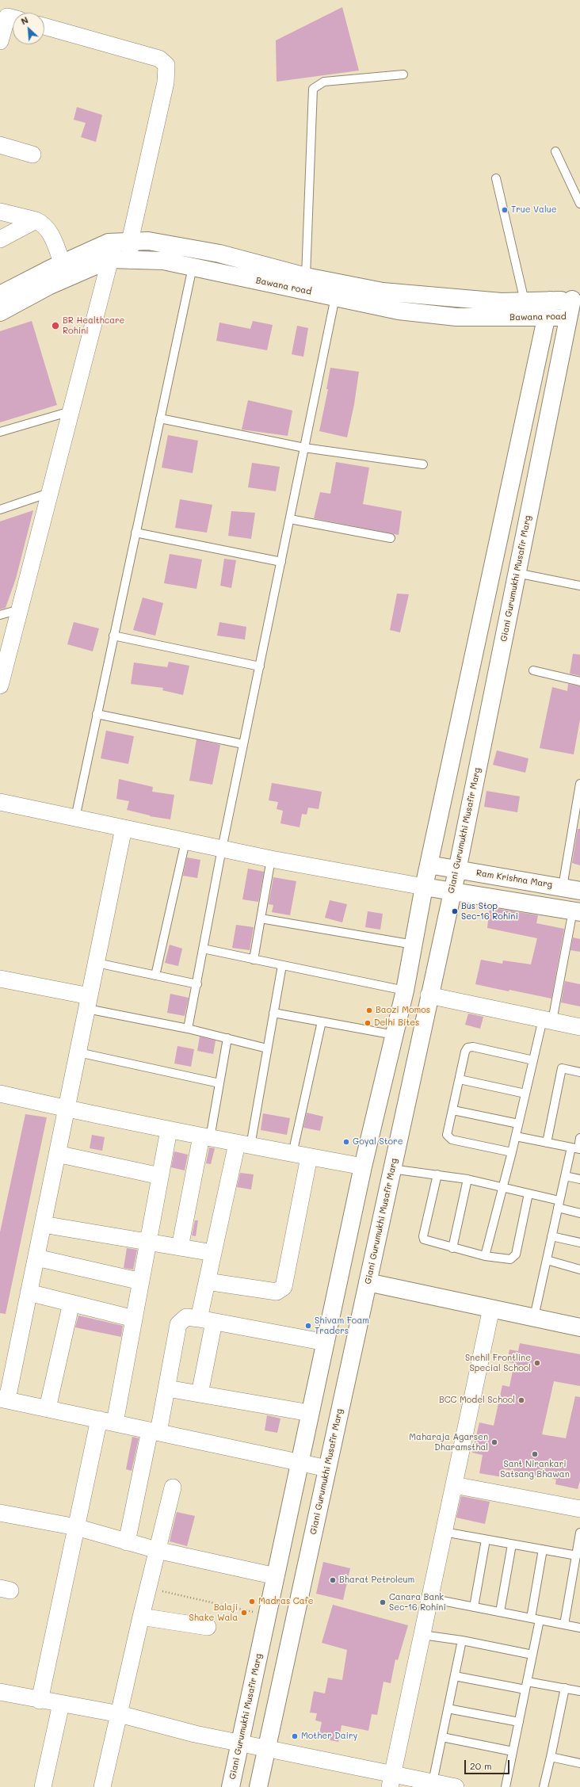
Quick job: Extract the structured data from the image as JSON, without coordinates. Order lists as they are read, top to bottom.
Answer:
{
  "streets": {
    "street": ["Bawana road", "Giani Gurumukhi Musafir Marg", "Ram Krishna Marg"]
  },
  "crossings": [
    ["Bawana road", "Giani Gurumukhi Musafir Marg"],
    ["Giani Gurumukhi Musafir Marg", "Ram Krishna Marg"]
  ],
  "places": [
    "True Value",
    "BR Healthcare Rohini",
    "Bus Stop Sec-16 Rohini",
    "Baozi Momos",
    "Delhi Bites",
    "Goyal Store",
    "Shivam Foam Traders",
    "Snehil Frontline Special School",
    "BCC Model School",
    "Maharaja Agarsen Dharamsthal",
    "Sant Nirankari Satsang Bhawan",
    "Bharat Petroleum",
    "Madras Cafe",
    "Canara Bank Sec-16 Rohini",
    "Balaji Shake Wala",
    "Mother Dairy"
  ],
  "scale_bar": "20 m",
  "north": "top left"
}
